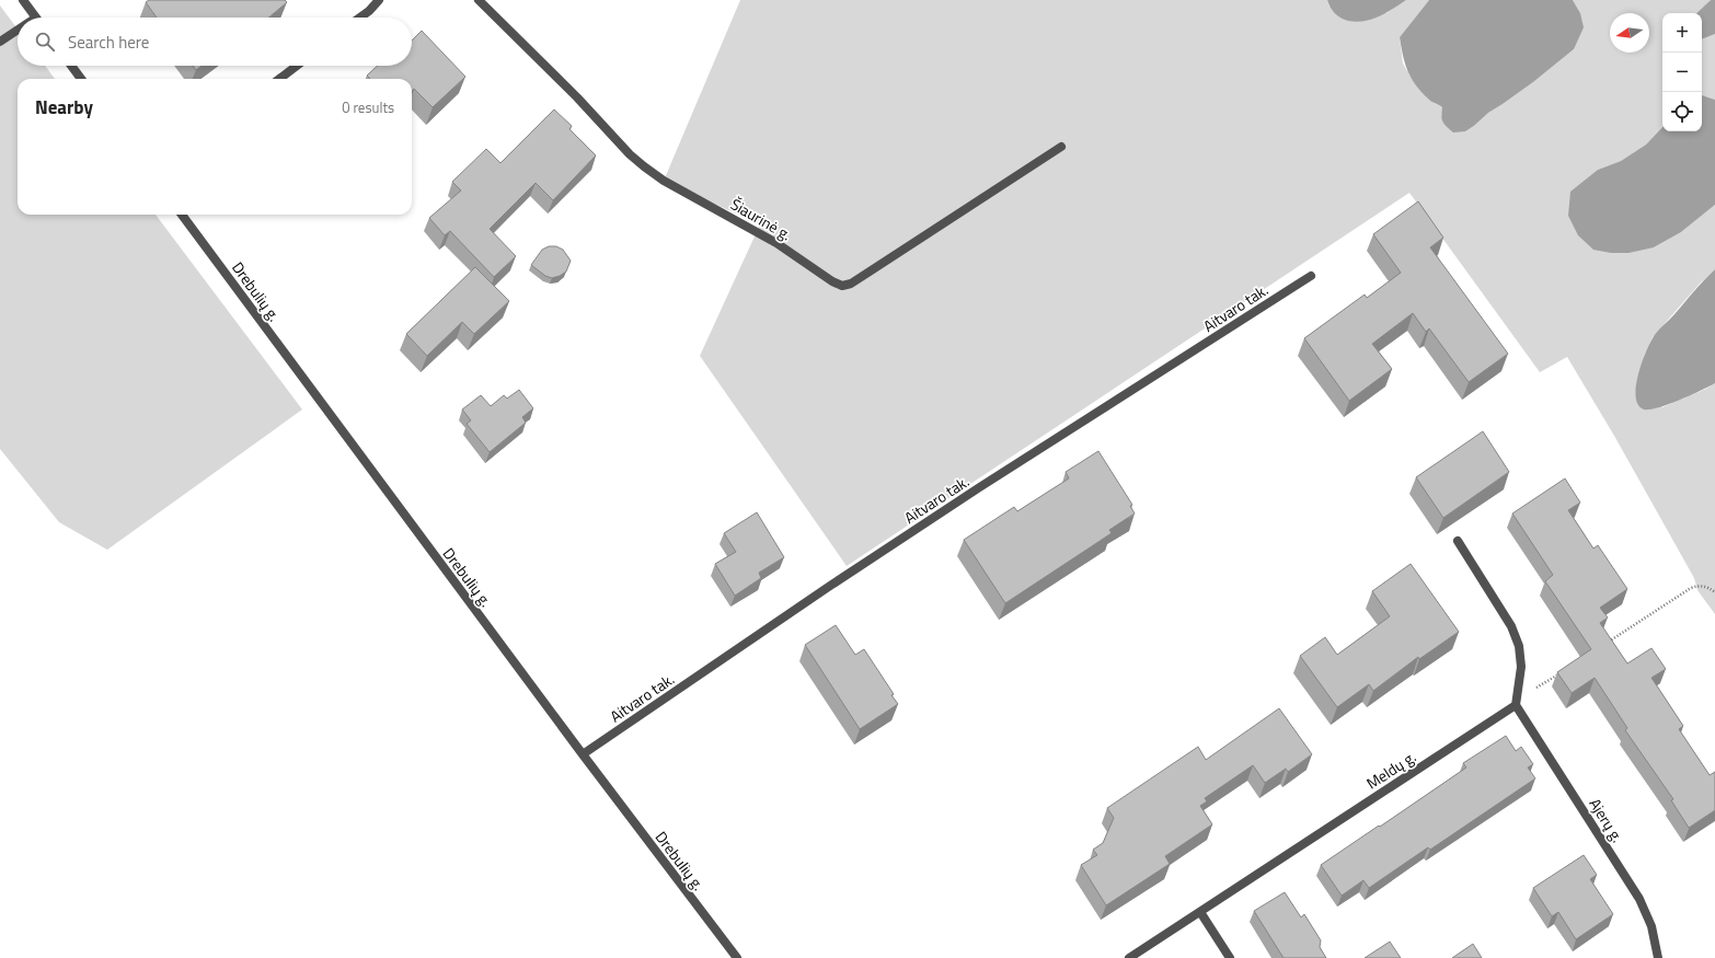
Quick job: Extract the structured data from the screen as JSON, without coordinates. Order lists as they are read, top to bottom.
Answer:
{
  "streets": {
    "street": [
      "Šiaurinė g.",
      "Drebulių g.",
      "Aitvaro tak.",
      "Meldų g.",
      "Ajerų g."
    ]
  },
  "crossings": [
    ["Drebulių g.", "Aitvaro tak."],
    ["Meldų g.", "Ajerų g."]
  ],
  "north": "left",
  "page": {
    "map_buttons": ["+", "−"],
    "search": "Search here",
    "heading": ["Nearby", "0 results"]
  }
}
